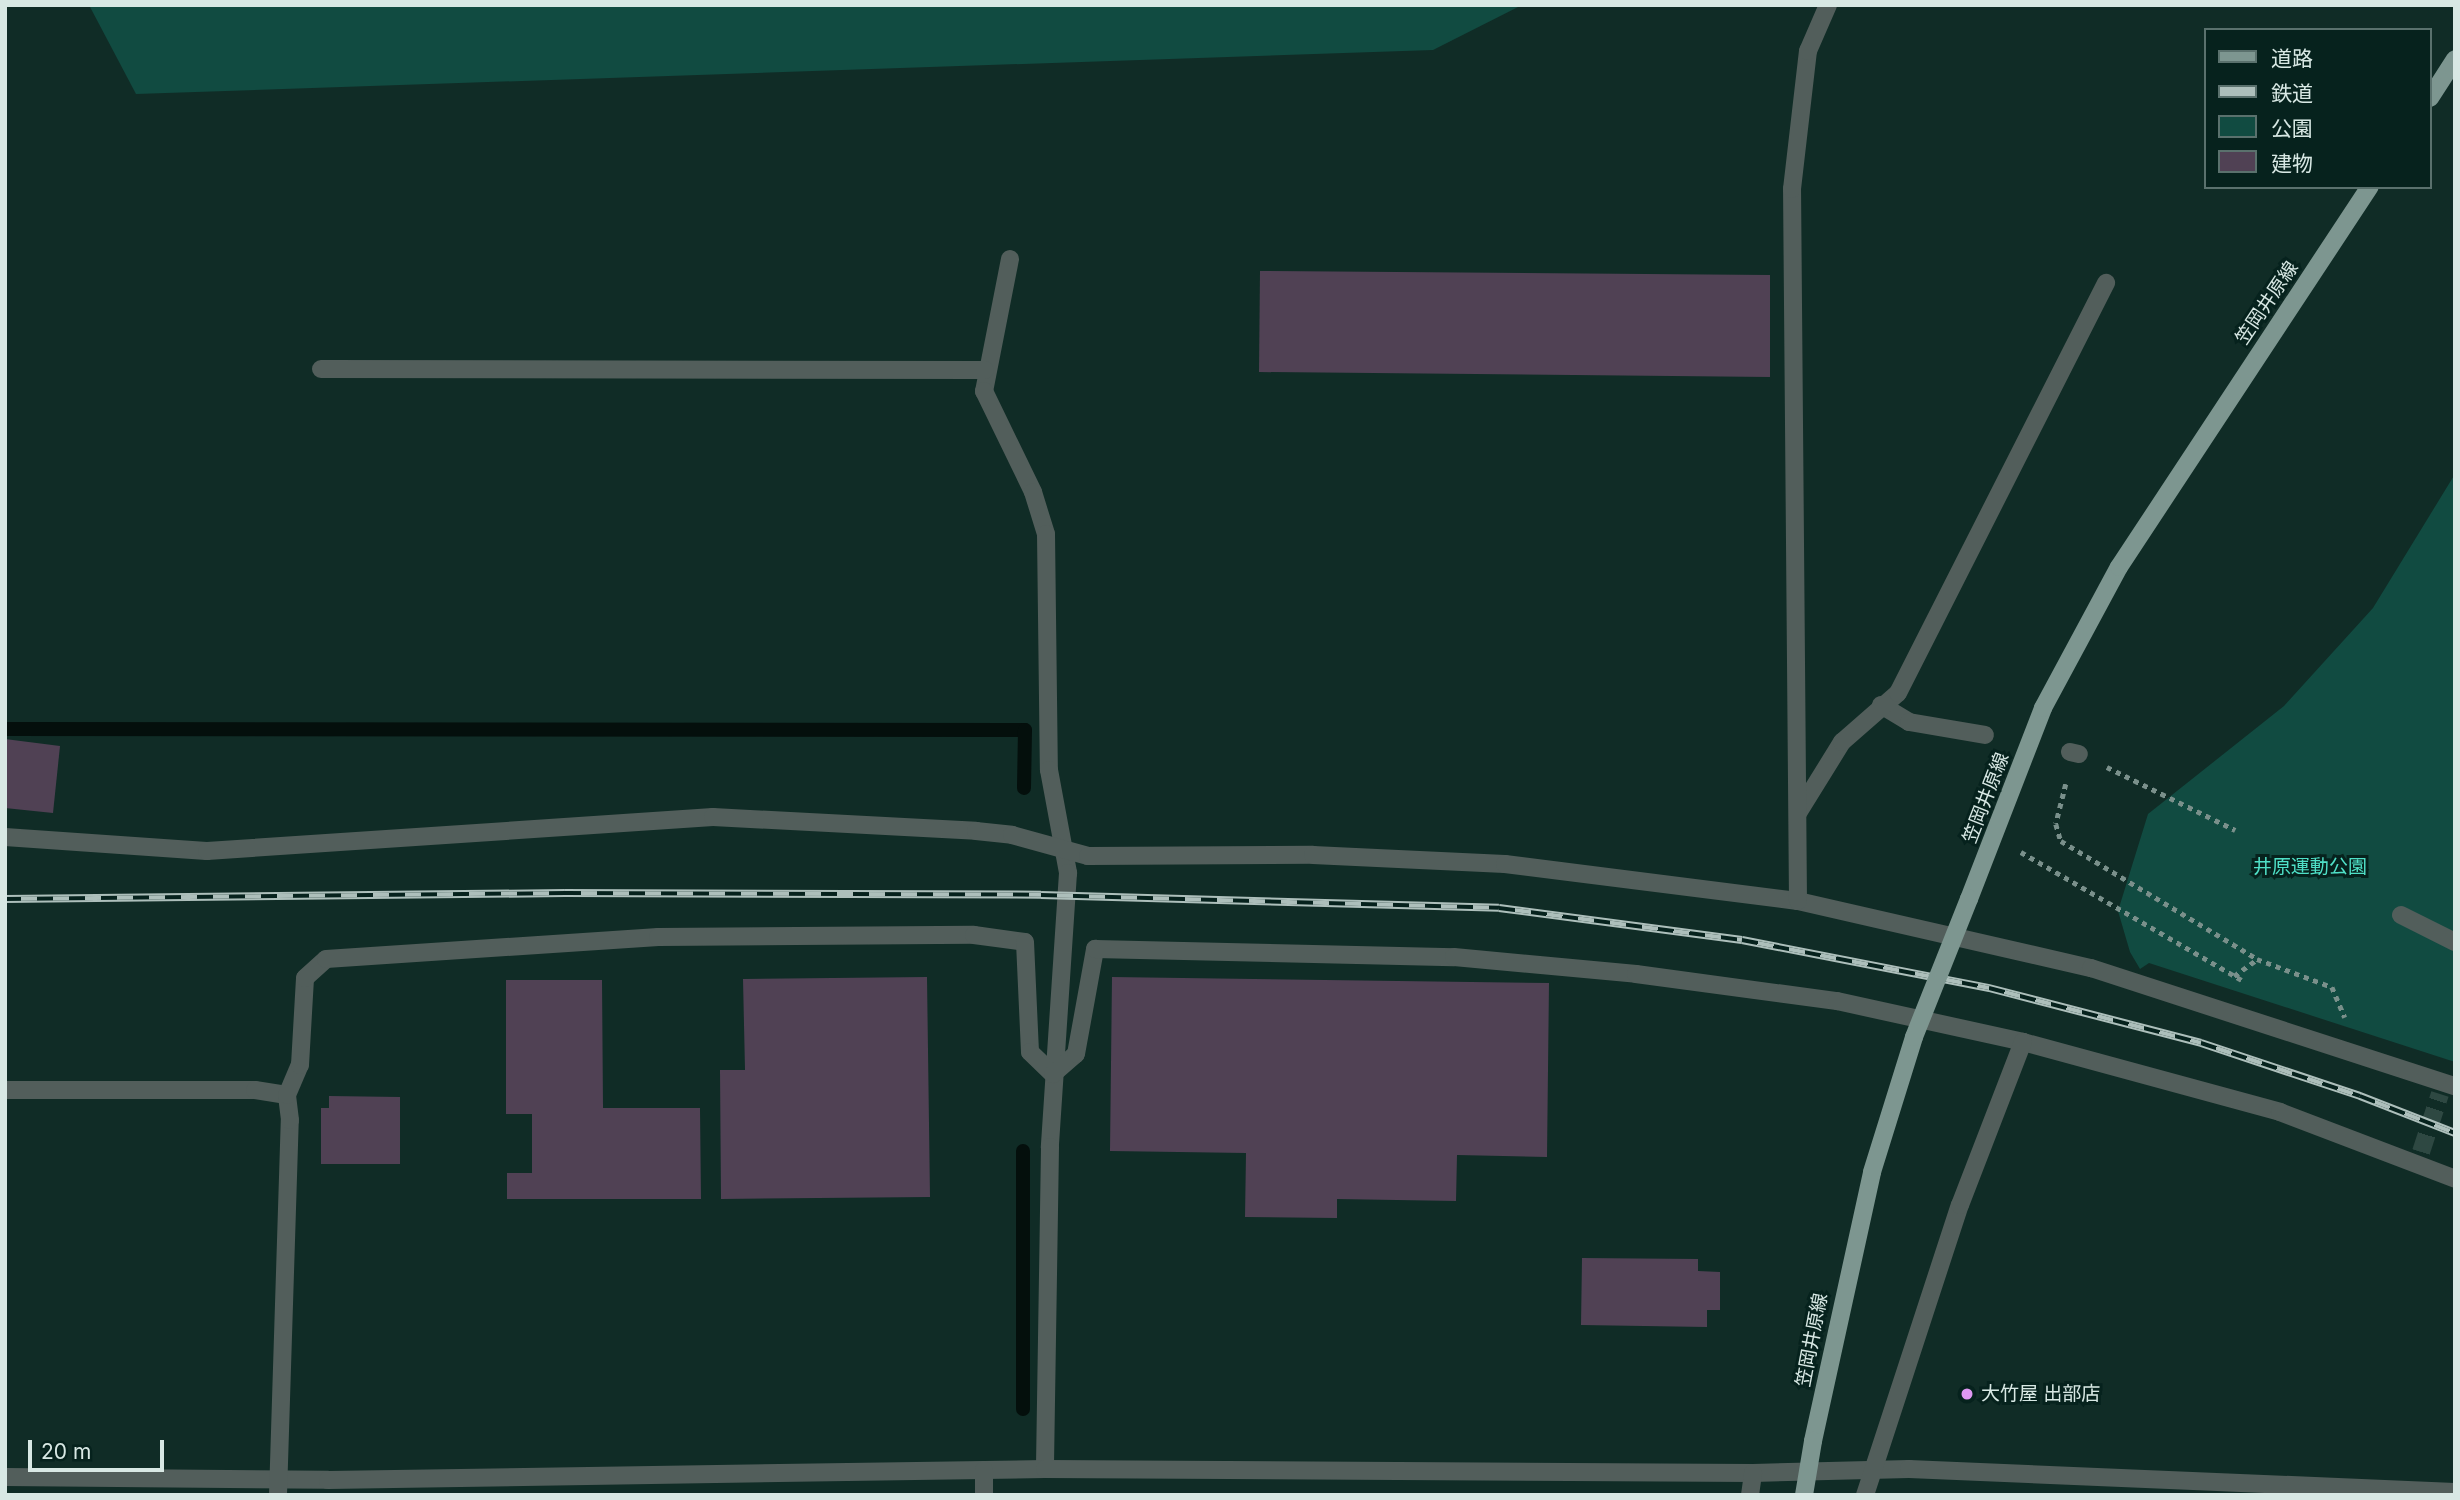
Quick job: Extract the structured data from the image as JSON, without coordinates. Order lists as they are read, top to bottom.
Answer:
{
  "streets": {
    "main road": ["笠岡井原線"]
  },
  "parks": ["井原運動公園"],
  "places": ["大竹屋 出部店"],
  "legend": [
    "道路",
    "鉄道",
    "公園",
    "建物"
  ],
  "scale_bar": "20 m"
}
